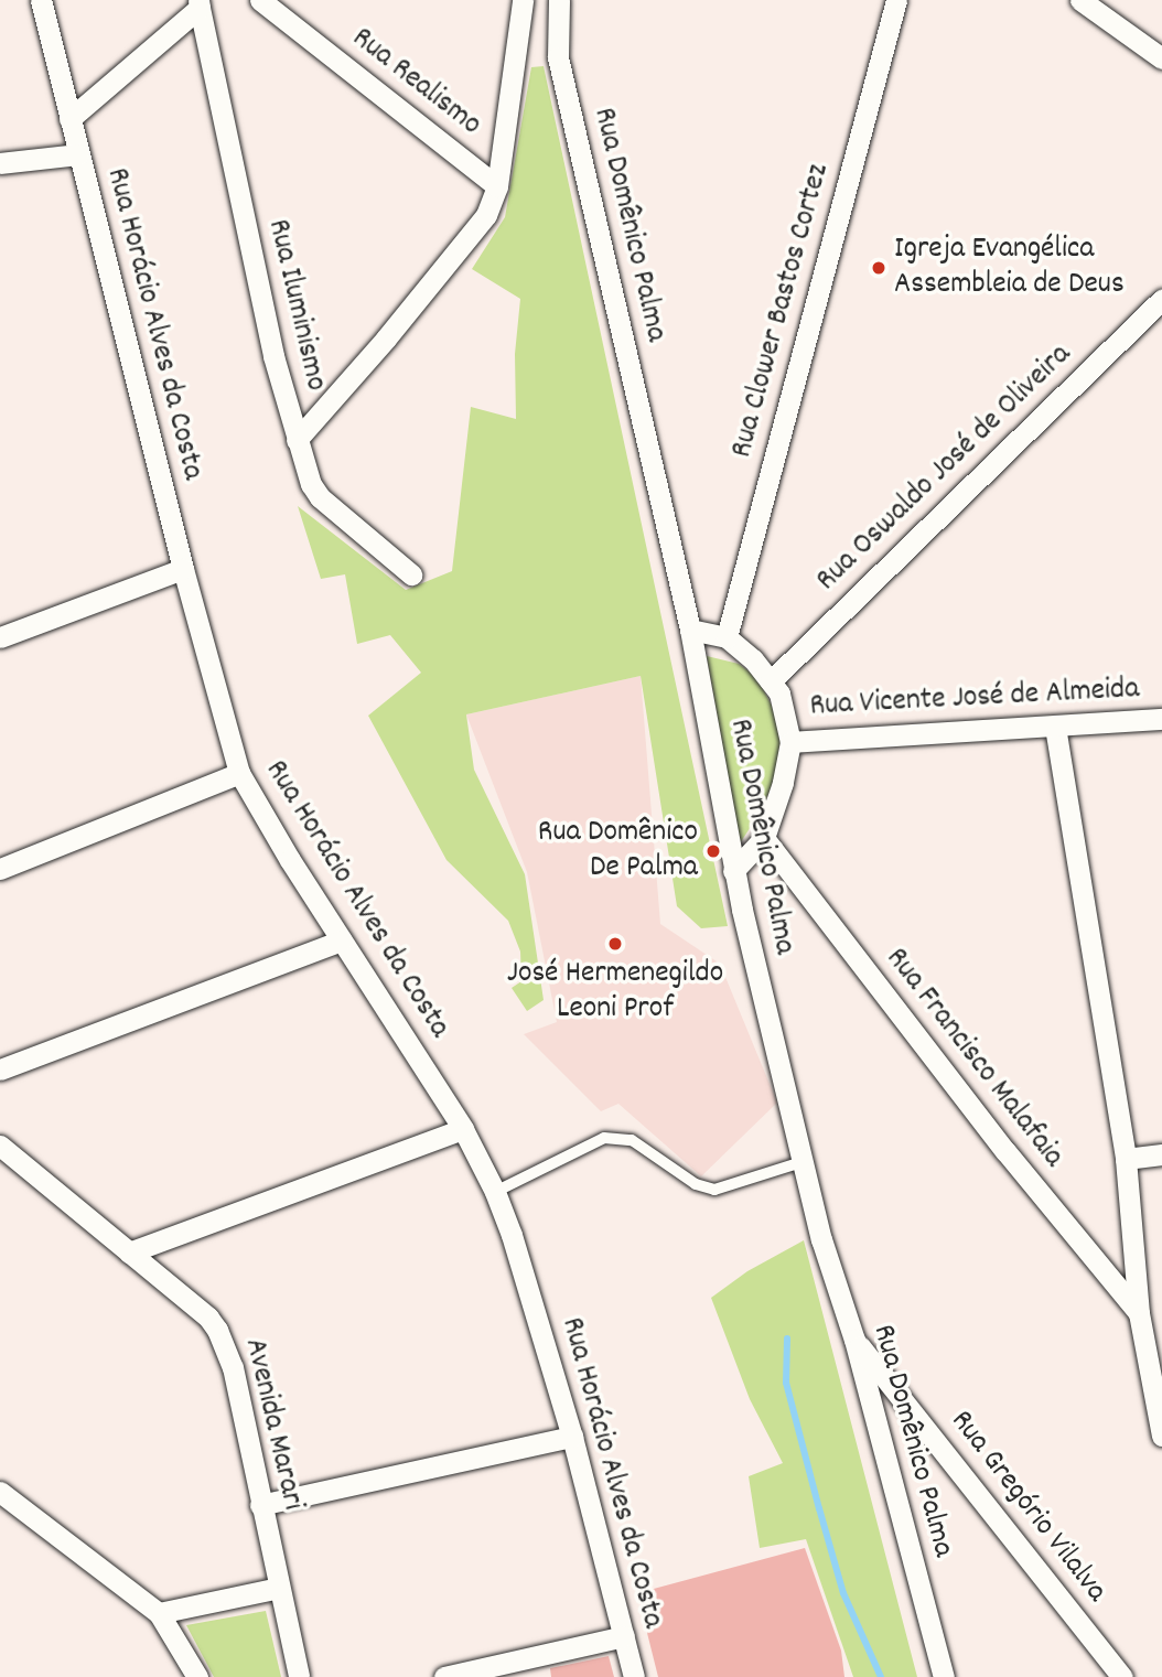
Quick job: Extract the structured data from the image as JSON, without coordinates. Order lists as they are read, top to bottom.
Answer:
{
  "streets": {
    "street": [
      "Rua Realismo",
      "Rua Domênico Palma",
      "Rua Iluminismo",
      "Rua Clower Bastos Cortez",
      "Rua Horácio Alves da Costa",
      "Rua Oswaldo José de Oliveira",
      "Rua Vicente José de Almeida",
      "Rua Francisco Malafaia",
      "Avenida Marari",
      "Rua Gregório Vilalva"
    ]
  },
  "crossings": [
    ["Rua Domênico Palma", "Rua Gregório Vilalva"]
  ],
  "places": ["Igreja Evangélica Assembleia de Deus", "Rua Domênico De Palma", "José Hermenegildo Leoni Prof"]
}
